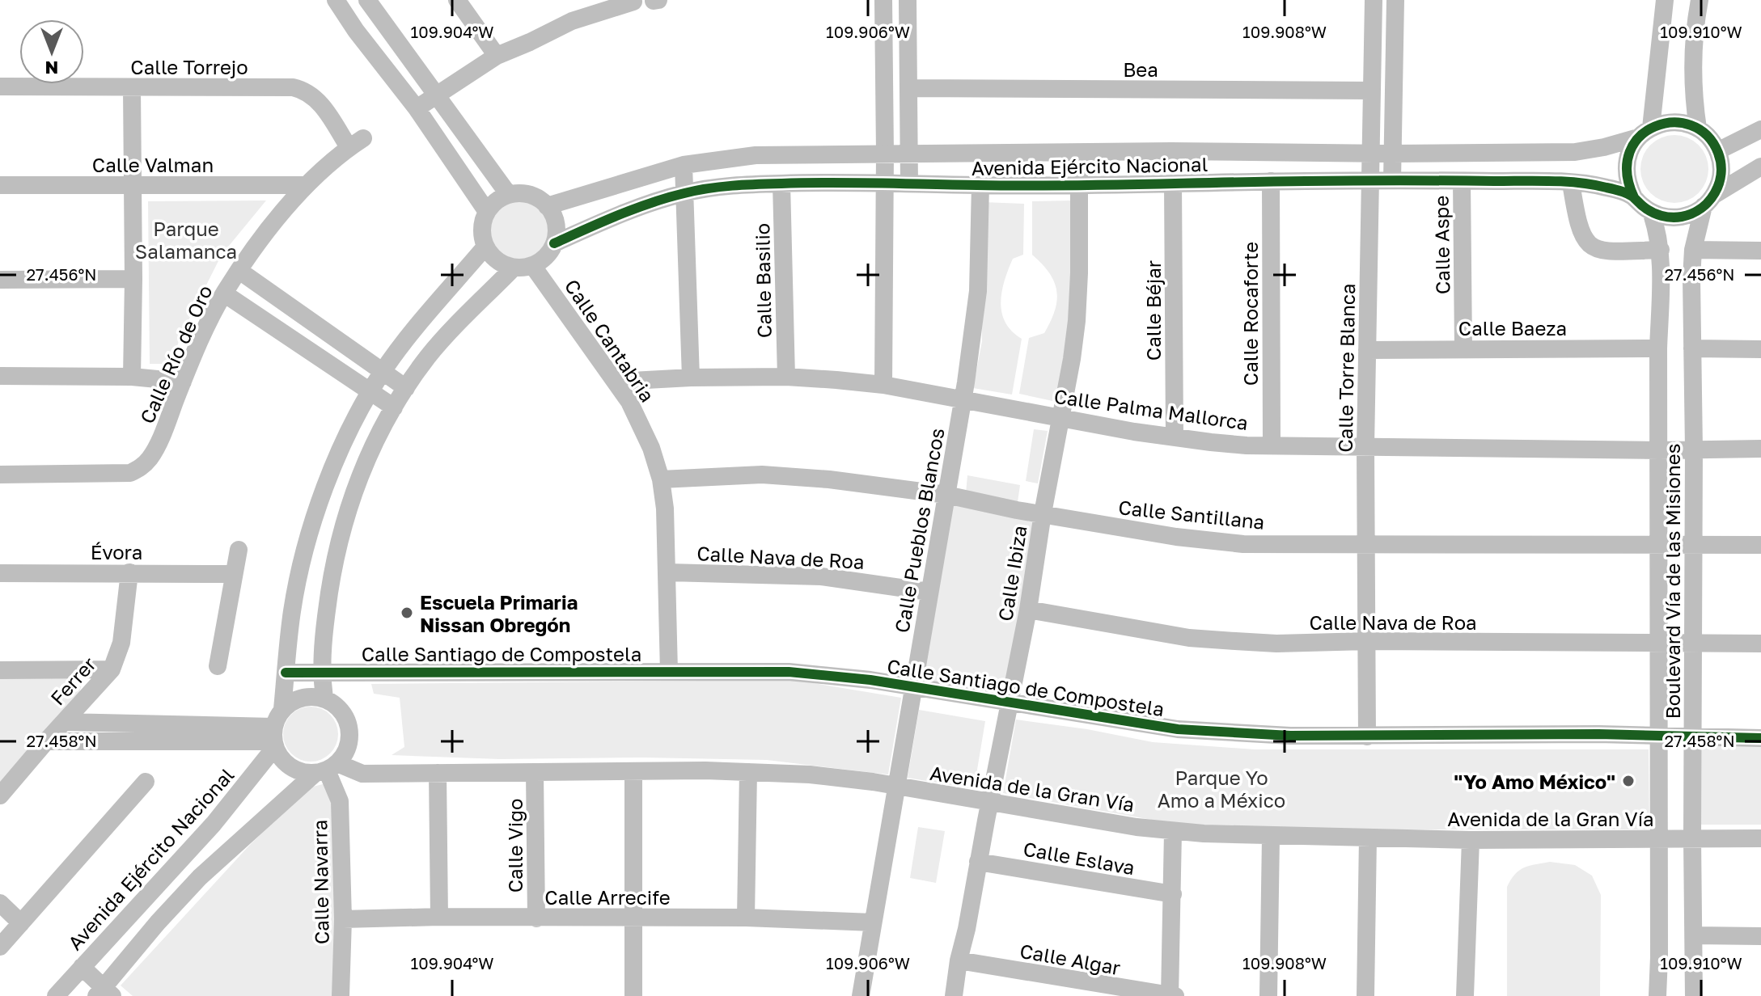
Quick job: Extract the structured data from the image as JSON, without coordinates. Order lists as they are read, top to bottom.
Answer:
{
  "streets": {
    "street": [
      "Calle Torrejo",
      "Bea",
      "Calle Valman",
      "Avenida Ejército Nacional",
      "Calle Aspe",
      "Calle Basilio",
      "Calle Béjar",
      "Calle Rocaforte",
      "Calle Baeza",
      "Calle Cantabria",
      "Calle Río de Oro",
      "Calle Torre Blanca",
      "Calle Palma Mallorca",
      "Calle Santillana",
      "Calle Pueblos Blancos",
      "Évora",
      "Calle Nava de Roa",
      "Calle Ibiza",
      "Boulevard Vía de las Misiones",
      "Calle Santiago de Compostela",
      "Ferrer",
      "Avenida de la Gran Vía",
      "Calle Vigo",
      "Calle Eslava",
      "Calle Navarra",
      "Calle Arrecife",
      "Calle Algar"
    ]
  },
  "crossings": [
    ["Calle Torrejo", "Calle Río de Oro"],
    ["Bea", "Calle Torre Blanca"],
    ["Calle Valman", "Calle Río de Oro"],
    ["Avenida Ejército Nacional", "Calle Aspe"],
    ["Avenida Ejército Nacional", "Calle Basilio"],
    ["Avenida Ejército Nacional", "Calle Béjar"],
    ["Avenida Ejército Nacional", "Calle Rocaforte"],
    ["Avenida Ejército Nacional", "Calle Cantabria"],
    ["Avenida Ejército Nacional", "Calle Torre Blanca"],
    ["Avenida Ejército Nacional", "Calle Pueblos Blancos"],
    ["Avenida Ejército Nacional", "Calle Ibiza"],
    ["Avenida Ejército Nacional", "Boulevard Vía de las Misiones"],
    ["Avenida Ejército Nacional", "Avenida de la Gran Vía"],
    ["Avenida Ejército Nacional", "Calle Navarra"],
    ["Calle Aspe", "Calle Baeza"],
    ["Calle Basilio", "Calle Palma Mallorca"],
    ["Calle Béjar", "Calle Palma Mallorca"],
    ["Calle Rocaforte", "Calle Palma Mallorca"],
    ["Calle Baeza", "Calle Torre Blanca"],
    ["Calle Baeza", "Boulevard Vía de las Misiones"],
    ["Calle Cantabria", "Calle Palma Mallorca"],
    ["Calle Cantabria", "Calle Santillana"],
    ["Calle Cantabria", "Calle Nava de Roa"],
    ["Calle Cantabria", "Calle Santiago de Compostela"],
    ["Calle Torre Blanca", "Calle Palma Mallorca"],
    ["Calle Torre Blanca", "Calle Santillana"],
    ["Calle Torre Blanca", "Calle Nava de Roa"],
    ["Calle Torre Blanca", "Calle Santiago de Compostela"],
    ["Calle Palma Mallorca", "Calle Pueblos Blancos"],
    ["Calle Palma Mallorca", "Calle Ibiza"],
    ["Calle Palma Mallorca", "Boulevard Vía de las Misiones"],
    ["Calle Santillana", "Calle Pueblos Blancos"],
    ["Calle Santillana", "Calle Ibiza"],
    ["Calle Santillana", "Boulevard Vía de las Misiones"],
    ["Calle Pueblos Blancos", "Calle Nava de Roa"],
    ["Calle Pueblos Blancos", "Calle Santiago de Compostela"],
    ["Calle Pueblos Blancos", "Avenida de la Gran Vía"],
    ["Calle Pueblos Blancos", "Calle Arrecife"],
    ["Évora", "Ferrer"],
    ["Calle Nava de Roa", "Calle Ibiza"],
    ["Calle Nava de Roa", "Boulevard Vía de las Misiones"],
    ["Calle Ibiza", "Calle Santiago de Compostela"],
    ["Calle Ibiza", "Avenida de la Gran Vía"],
    ["Calle Ibiza", "Calle Eslava"],
    ["Calle Ibiza", "Calle Algar"],
    ["Boulevard Vía de las Misiones", "Calle Santiago de Compostela"],
    ["Boulevard Vía de las Misiones", "Avenida de la Gran Vía"],
    ["Avenida de la Gran Vía", "Calle Vigo"],
    ["Avenida de la Gran Vía", "Calle Navarra"],
    ["Calle Vigo", "Calle Arrecife"],
    ["Calle Navarra", "Calle Arrecife"]
  ],
  "parks": ["Parque Salamanca", "Parque Yo Amo a México"],
  "places": ["Escuela Primaria Nissan Obregón", "\"Yo Amo México\""],
  "north": "bottom",
  "coordinates": [
    "109.904°W",
    "109.906°W",
    "109.908°W",
    "109.910°W",
    "27.456°N",
    "27.458°N"
  ]
}
